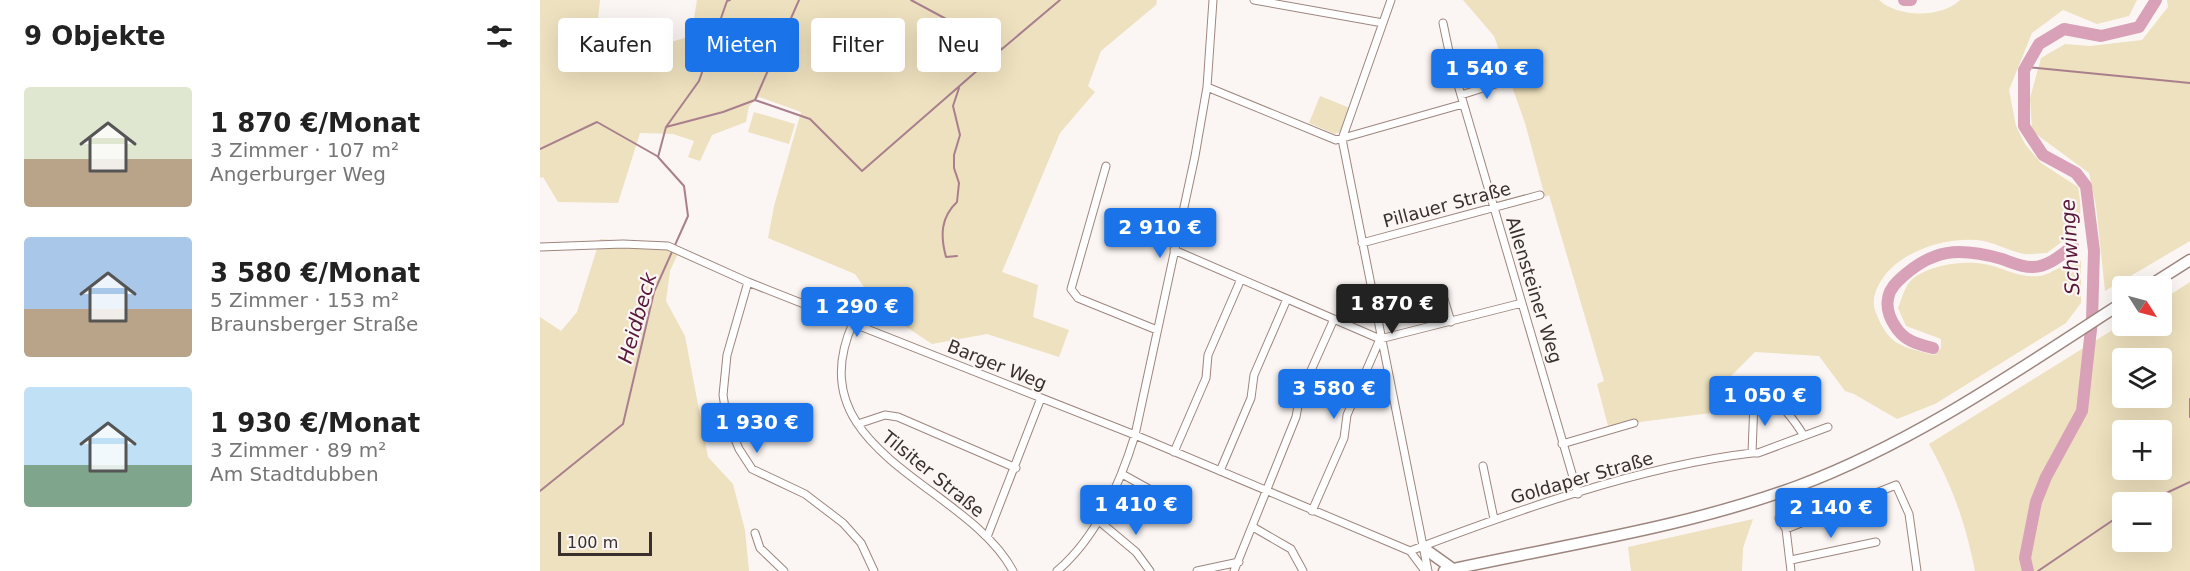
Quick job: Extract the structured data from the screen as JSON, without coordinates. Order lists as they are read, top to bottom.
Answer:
{
  "streets": {
    "street": [
      "Pillauer Straße",
      "Allensteiner Weg",
      "Barger Weg",
      "Tilsiter Straße",
      "Goldaper Straße"
    ]
  },
  "crossings": [
    ["Pillauer Straße", "Allensteiner Weg"],
    ["Allensteiner Weg", "Goldaper Straße"],
    ["Barger Weg", "Tilsiter Straße"],
    ["Barger Weg", "Goldaper Straße"]
  ],
  "water": ["Schwinge", "Heidbeck"],
  "scale_bar": "100 m",
  "north": "bottom right",
  "page": {
    "heading": "9 Objekte",
    "chip": [
      "Kaufen",
      "Mieten",
      "Filter",
      "Neu"
    ],
    "price": [
      "1 540 €",
      "2 910 €",
      "1 870 €",
      "1 290 €",
      "3 580 €",
      "1 050 €",
      "1 930 €",
      "1 410 €",
      "2 140 €"
    ],
    "list": [
      {
        "name": "1 870 €/Monat",
        "note": "3 Zimmer · 107 m² · Angerburger Weg"
      },
      {
        "name": "3 580 €/Monat",
        "note": "5 Zimmer · 153 m² · Braunsberger Straße"
      },
      {
        "name": "1 930 €/Monat",
        "note": "3 Zimmer · 89 m² · Am Stadtdubben"
      }
    ],
    "map_buttons": ["+", "−"],
    "scale": "100 m"
  }
}
